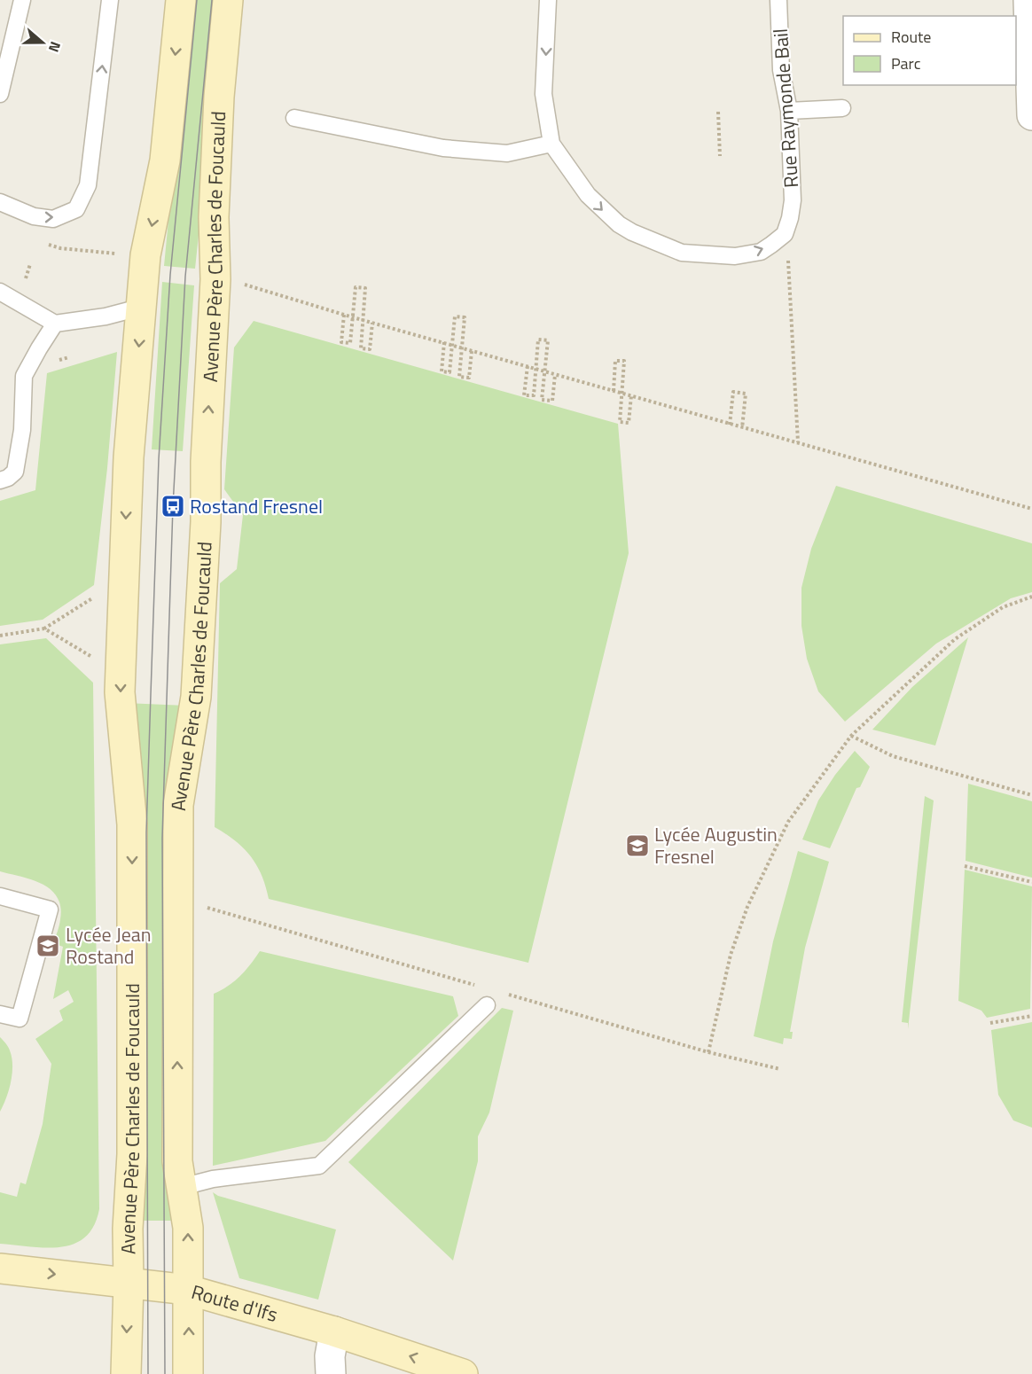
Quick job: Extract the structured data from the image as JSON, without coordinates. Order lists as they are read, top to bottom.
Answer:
{
  "streets": {
    "main road": ["Avenue Père Charles de Foucauld", "Route d'Ifs"],
    "lane": ["Rue Raymonde Bail"]
  },
  "crossings": [
    ["Avenue Père Charles de Foucauld", "Route d'Ifs"]
  ],
  "places": {
    "bus stop": ["Rostand Fresnel"],
    "school or university": ["Lycée Augustin Fresnel", "Lycée Jean Rostand"]
  },
  "legend": ["Route", "Parc"],
  "north": "right"
}
